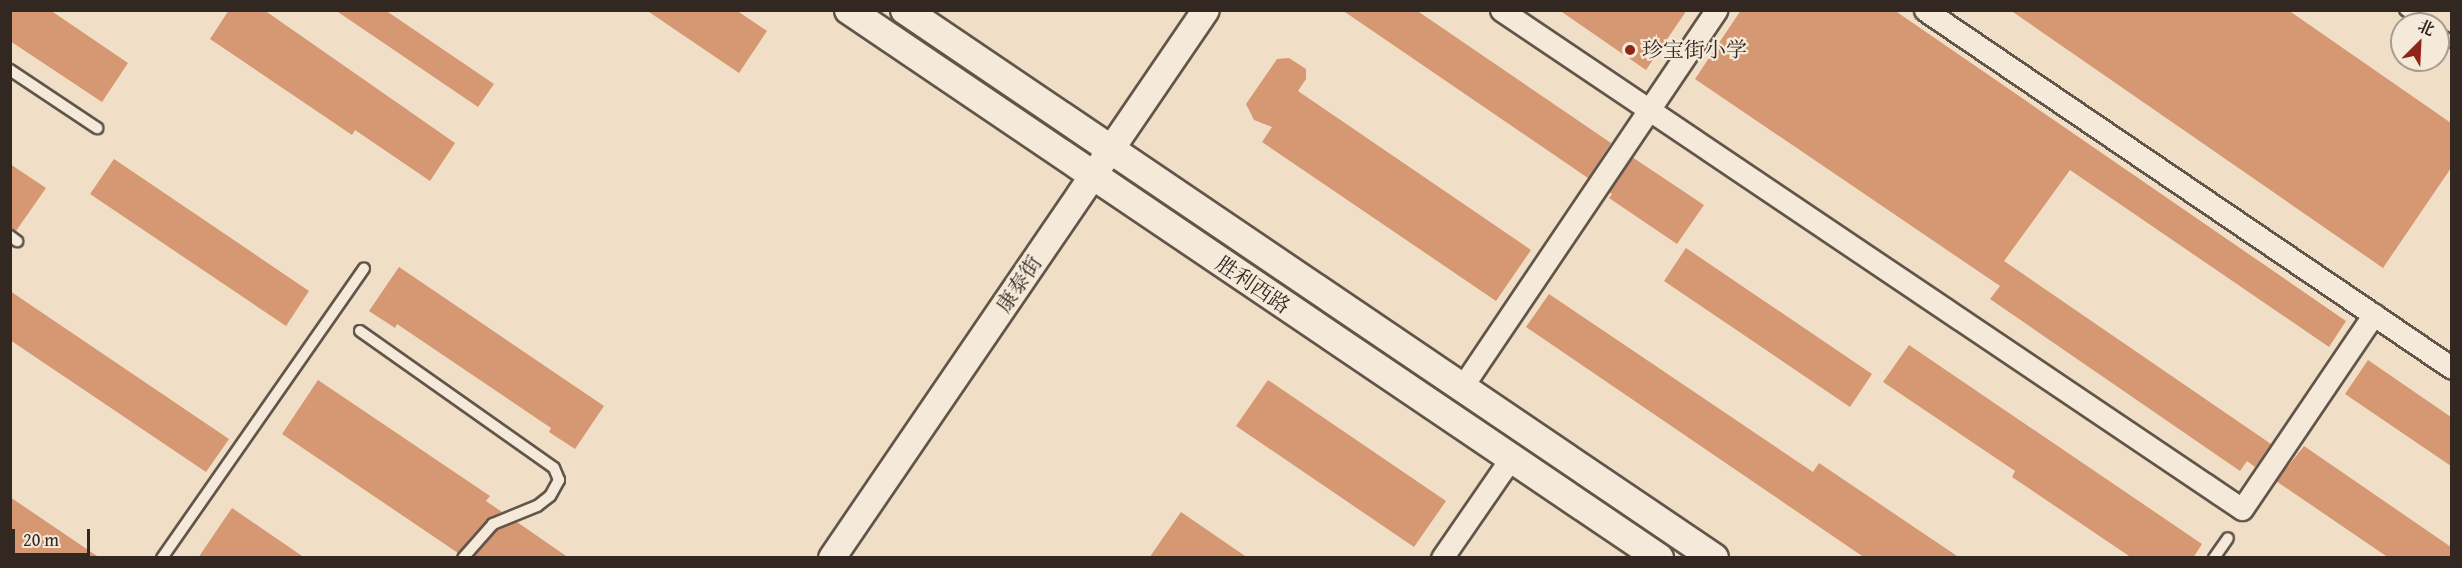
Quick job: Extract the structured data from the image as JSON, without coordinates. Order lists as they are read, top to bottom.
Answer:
{
  "streets": {
    "main road": ["胜利西路"],
    "street": ["康泰街"]
  },
  "crossings": [
    ["康泰街", "胜利西路"]
  ],
  "places": ["珍宝街小学"],
  "scale_bar": "20 m",
  "north": "top right"
}
